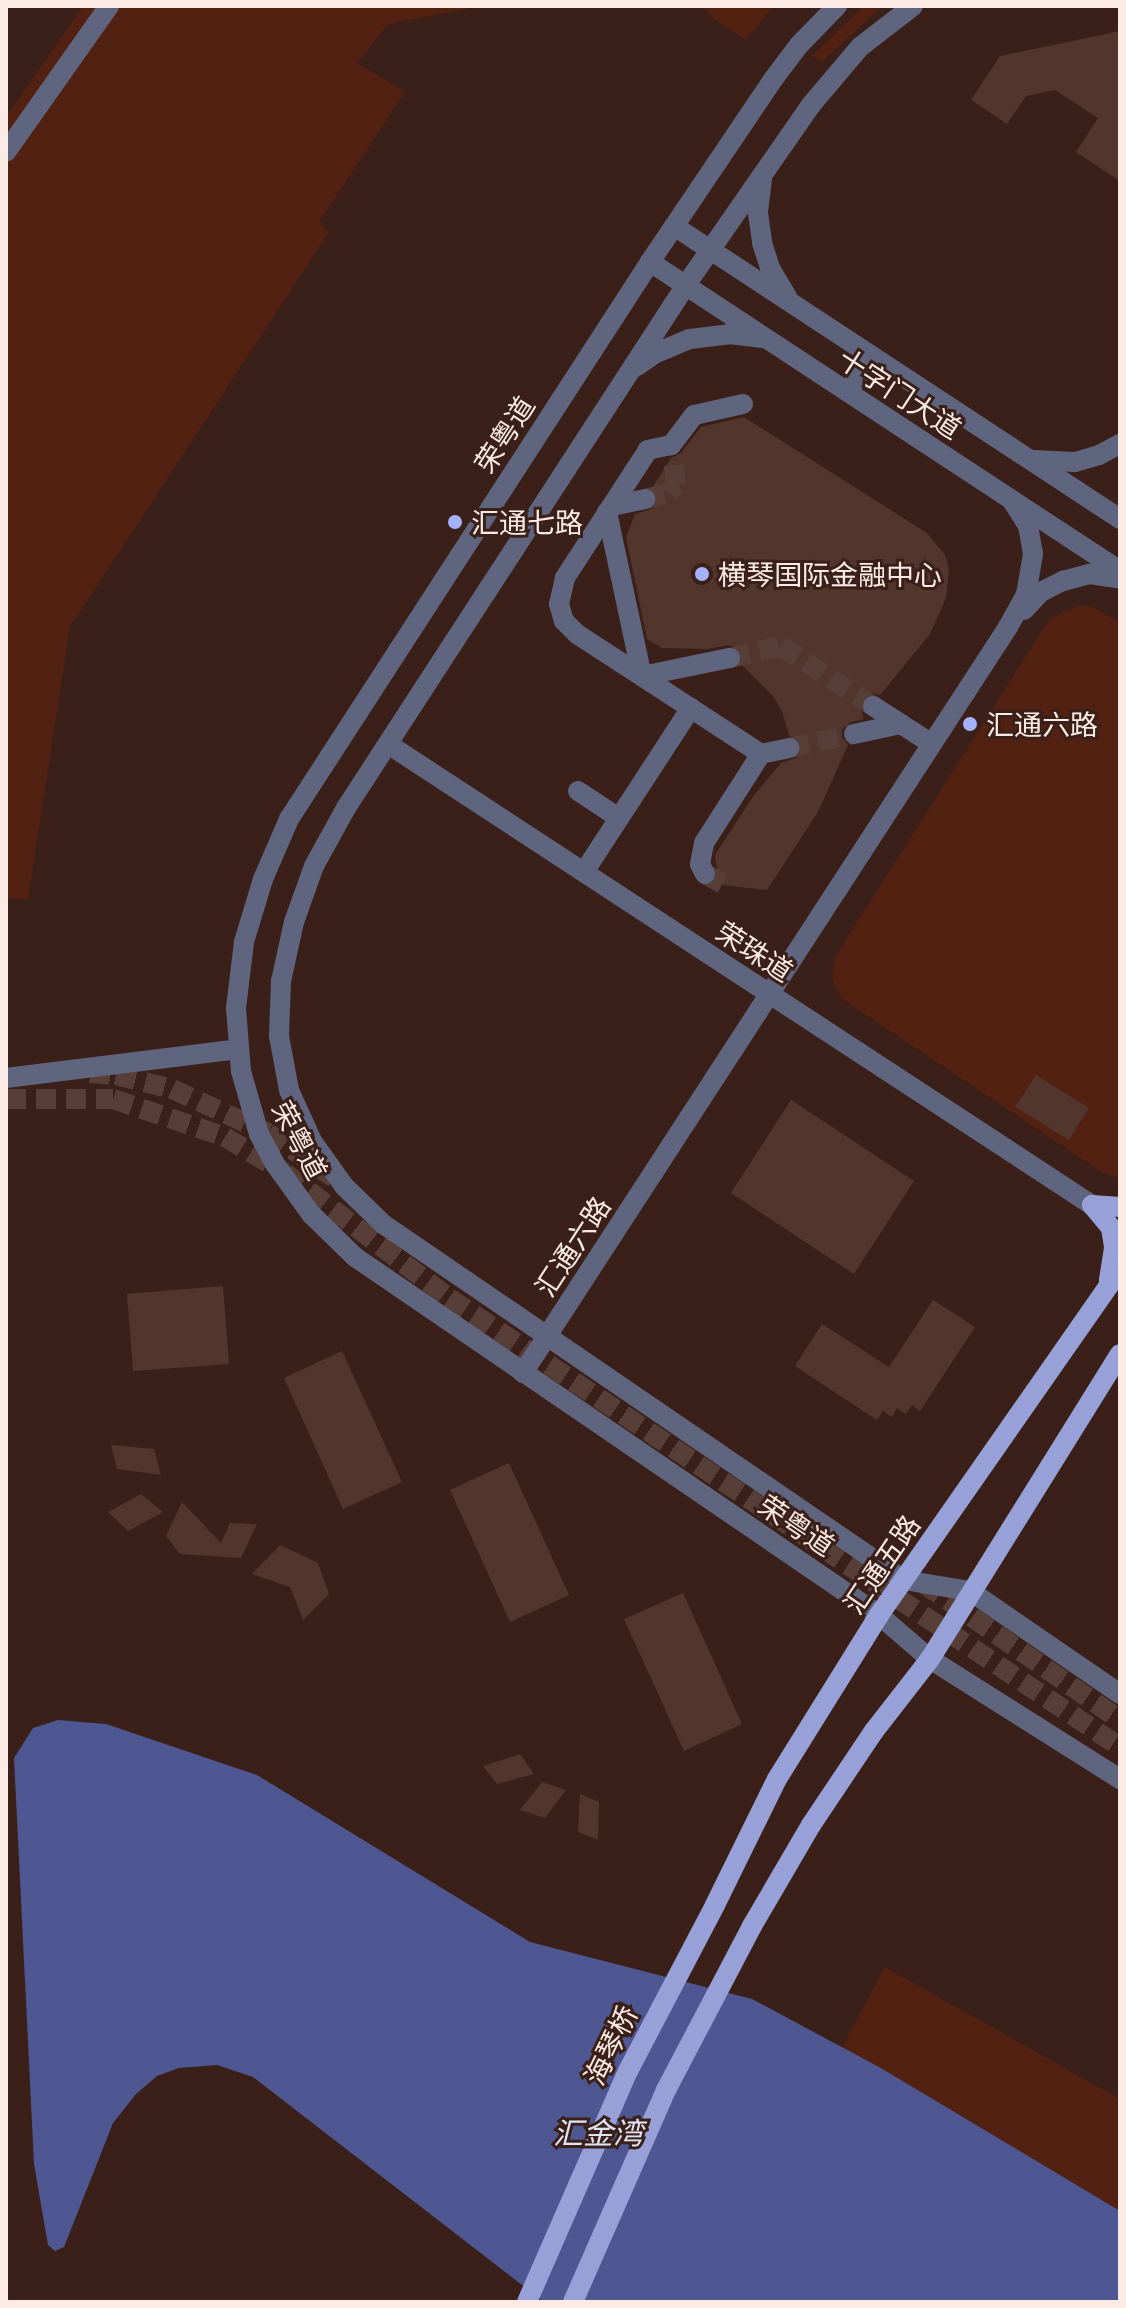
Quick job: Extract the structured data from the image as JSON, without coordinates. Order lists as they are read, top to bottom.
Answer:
{
  "streets": {
    "main road": ["汇通五路", "海琴桥"],
    "street": [
      "十字门大道",
      "荣粤道",
      "荣珠道",
      "汇通六路"
    ]
  },
  "crossings": [
    ["十字门大道", "荣粤道"],
    ["十字门大道", "汇通六路"],
    ["荣粤道", "荣珠道"],
    ["荣粤道", "汇通六路"],
    ["荣粤道", "汇通五路"],
    ["荣珠道", "汇通六路"],
    ["汇通五路", "海琴桥"]
  ],
  "water": ["汇金湾"],
  "places": ["汇通七路", "横琴国际金融中心", "汇通六路"]
}
